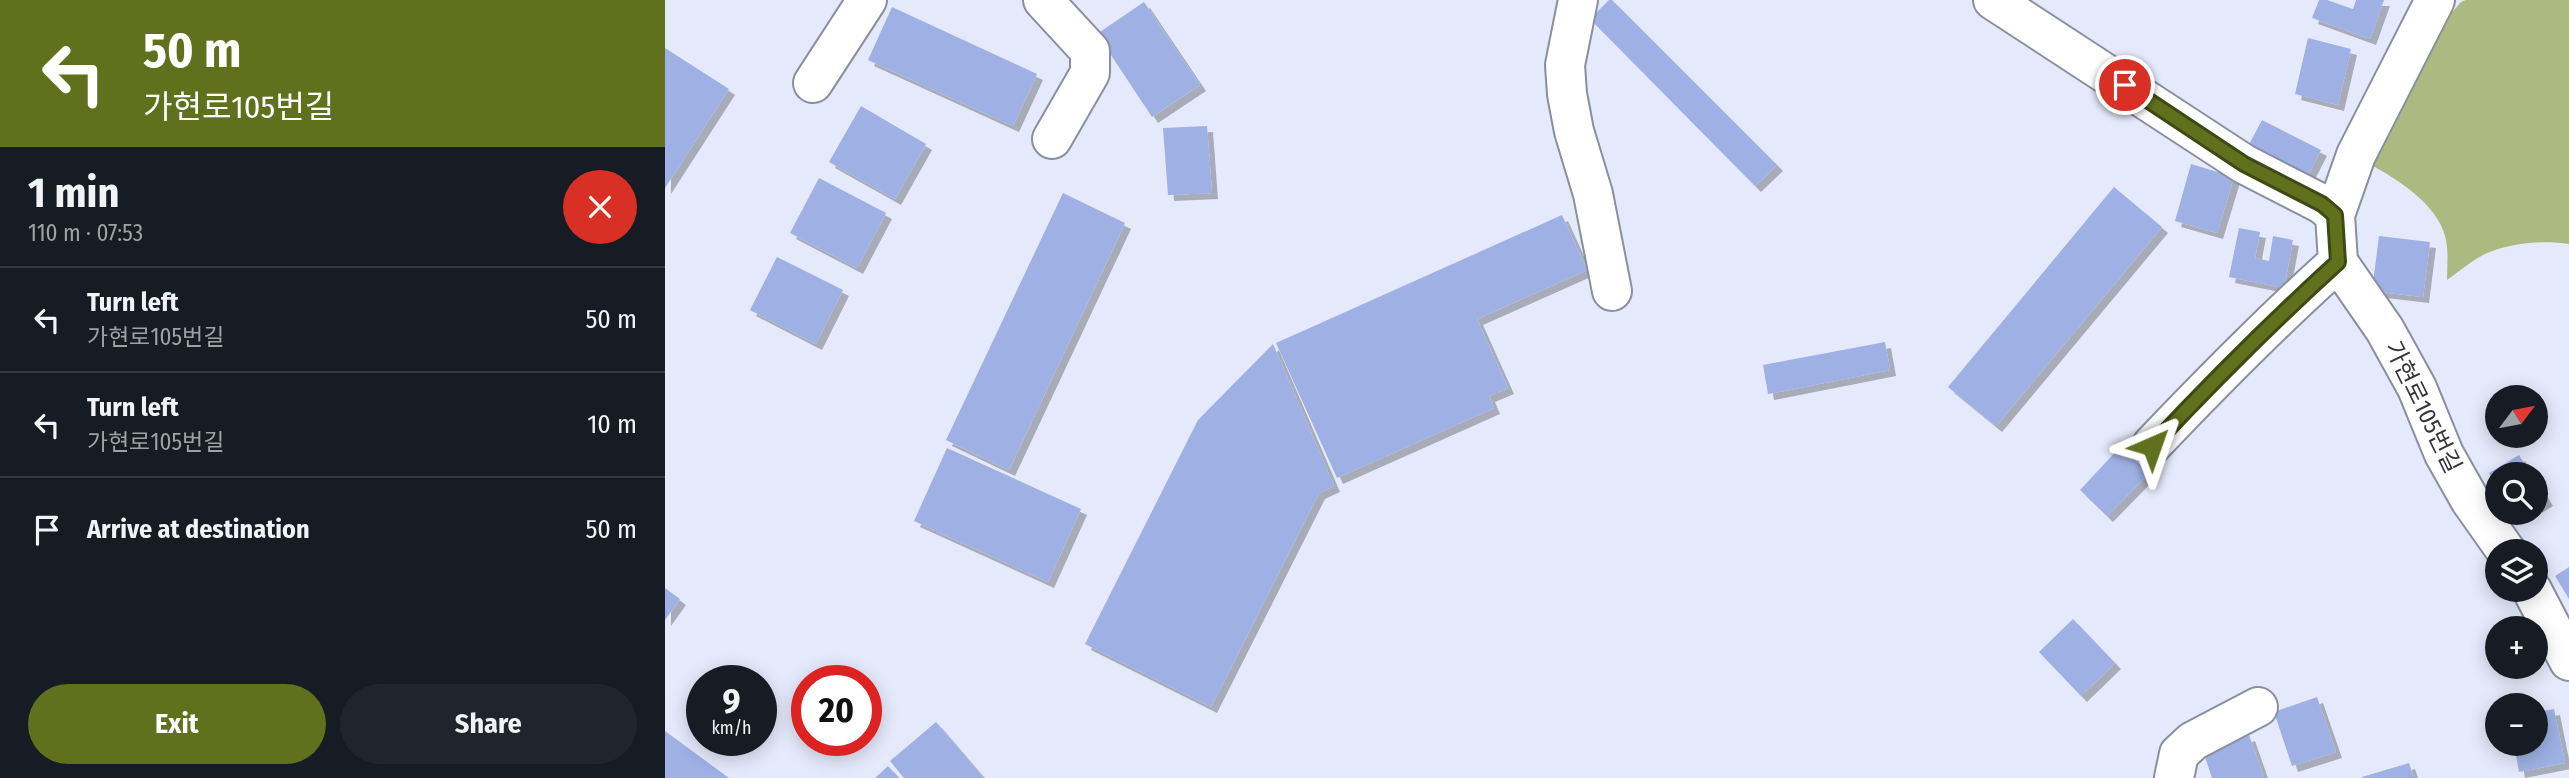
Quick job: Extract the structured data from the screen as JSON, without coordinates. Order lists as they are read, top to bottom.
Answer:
{
  "streets": {
    "lane": ["가현로105번길"]
  },
  "north": "top right",
  "page": {
    "turn": ["50 m", "가현로105번길"],
    "heading": ["1 min", "110 m · 07:53"],
    "list": [
      {
        "name": "Turn left",
        "note": "가현로105번길",
        "value": "50 m"
      },
      {
        "name": "Turn left",
        "note": "가현로105번길",
        "value": "10 m"
      },
      {
        "name": "Arrive at destination",
        "value": "50 m"
      }
    ],
    "map_buttons": ["+", "−"],
    "speed": "9 km/h",
    "limit": "20",
    "buttons": ["Exit", "Share"]
  }
}
